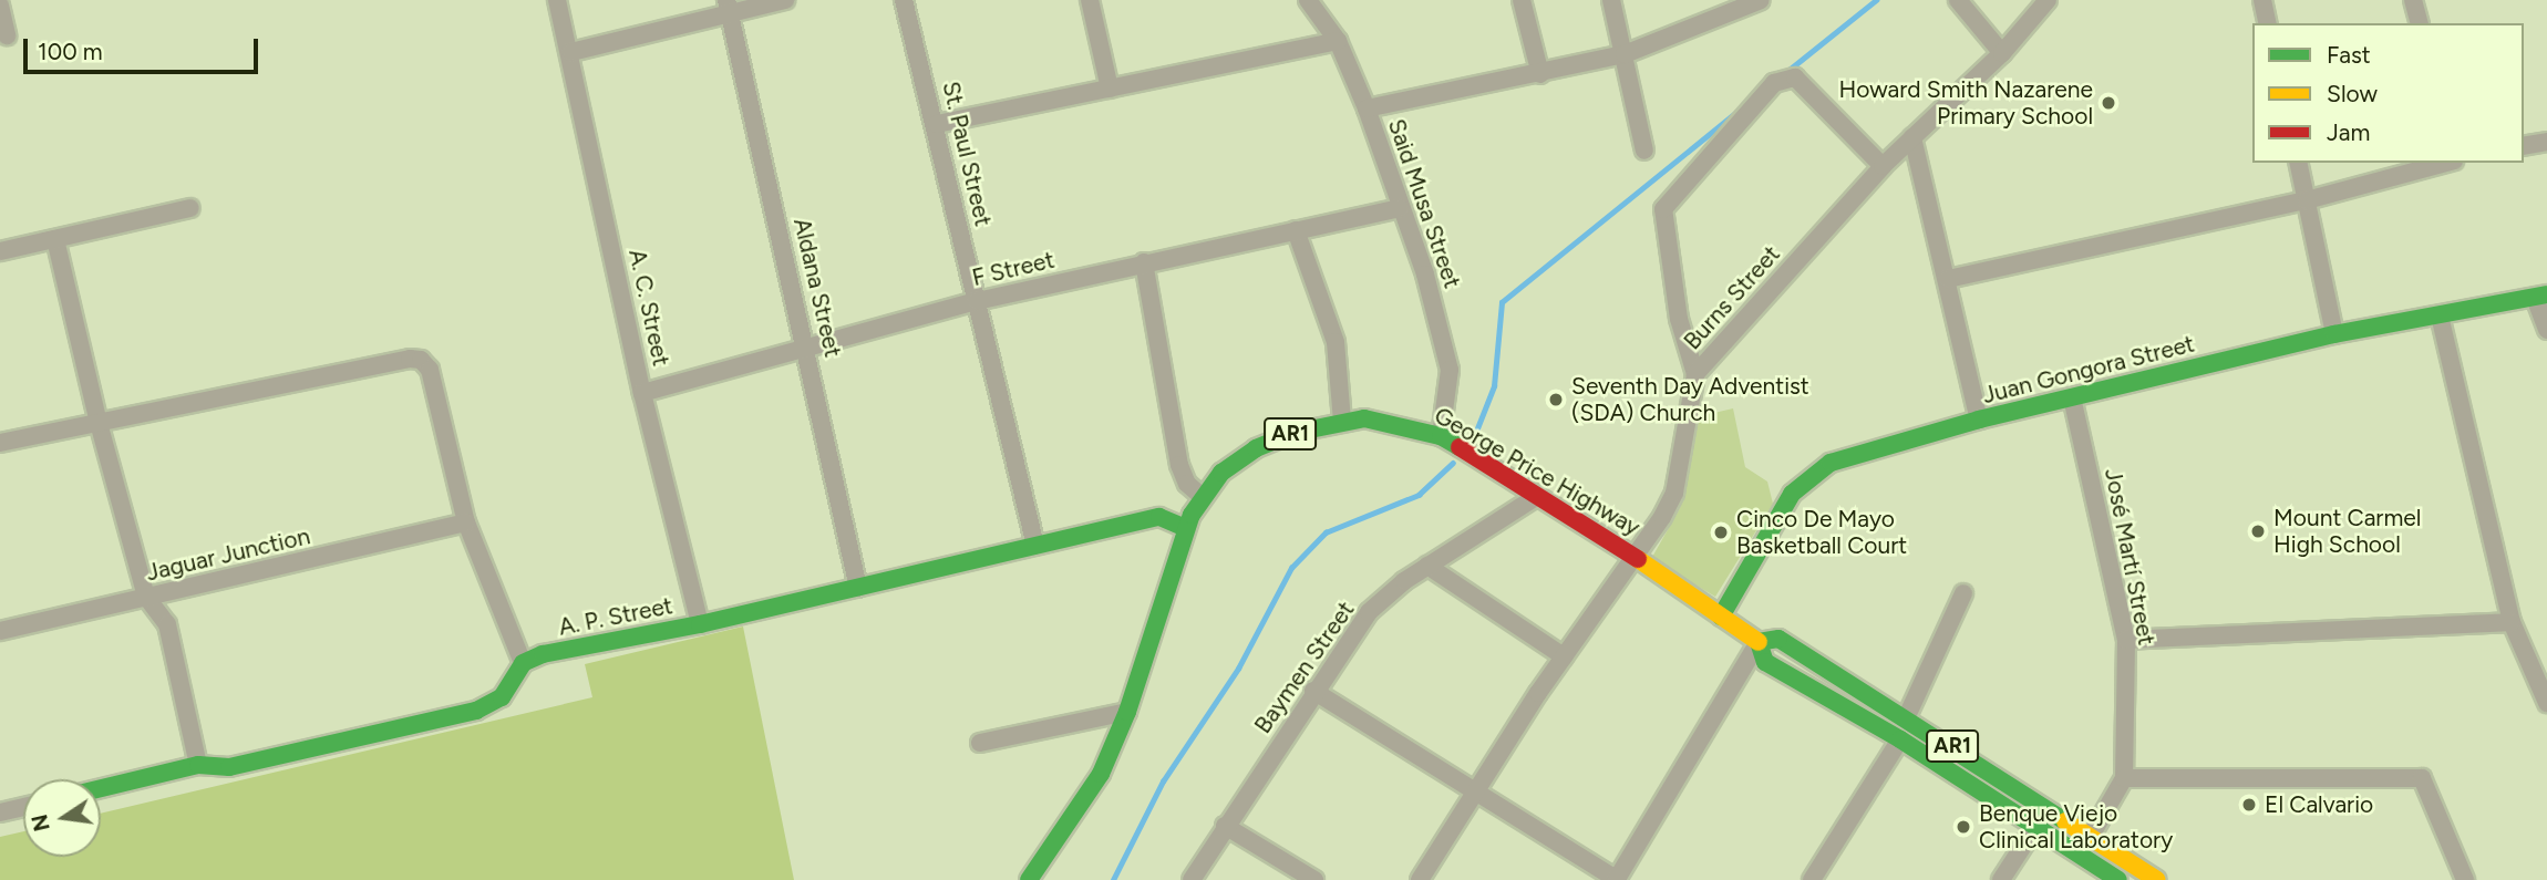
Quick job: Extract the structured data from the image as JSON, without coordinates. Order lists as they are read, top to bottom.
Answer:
{
  "streets": {
    "main road": [
      "Juan Gongora Street",
      "AR1",
      "George Price Highway",
      "A. P. Street"
    ],
    "street": [
      "St. Paul Street",
      "Said Musa Street",
      "F Street",
      "Aldana Street",
      "Burns Street",
      "A. C. Street",
      "Jaguar Junction",
      "José Martí Street",
      "Baymen Street"
    ]
  },
  "crossings": [
    ["St. Paul Street", "F Street"],
    ["St. Paul Street", "A. P. Street"],
    ["Said Musa Street", "F Street"],
    ["Said Musa Street", "George Price Highway"],
    ["F Street", "Aldana Street"],
    ["F Street", "A. C. Street"],
    ["Aldana Street", "A. P. Street"],
    ["Burns Street", "George Price Highway"],
    ["A. C. Street", "A. P. Street"],
    ["Juan Gongora Street", "George Price Highway"],
    ["Juan Gongora Street", "José Martí Street"],
    ["AR1", "George Price Highway"],
    ["AR1", "José Martí Street"],
    ["George Price Highway", "A. P. Street"],
    ["George Price Highway", "Baymen Street"]
  ],
  "places": [
    "Howard Smith Nazarene Primary School",
    "Seventh Day Adventist (SDA) Church",
    "Mount Carmel High School",
    "Cinco De Mayo Basketball Court",
    "El Calvario",
    "Benque Viejo Clinical Laboratory"
  ],
  "legend": ["Fast", "Slow", "Jam"],
  "scale_bar": "100 m",
  "north": "left"
}
